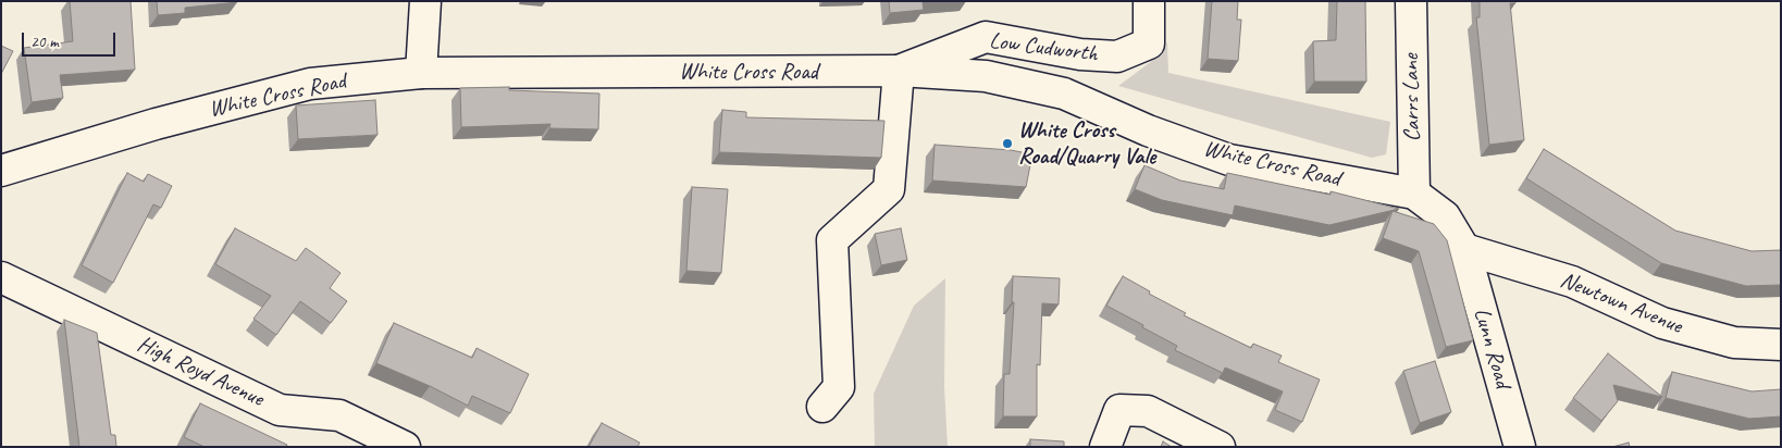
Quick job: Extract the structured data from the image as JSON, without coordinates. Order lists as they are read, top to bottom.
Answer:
{
  "streets": {
    "street": [
      "Low Cudworth",
      "White Cross Road",
      "Carrs Lane",
      "Newtown Avenue",
      "Lunn Road",
      "High Royd Avenue"
    ]
  },
  "crossings": [
    ["Low Cudworth", "White Cross Road"],
    ["White Cross Road", "Carrs Lane"],
    ["White Cross Road", "Newtown Avenue"],
    ["White Cross Road", "Lunn Road"],
    ["Newtown Avenue", "Lunn Road"]
  ],
  "places": ["White Cross Road/Quarry Vale"],
  "scale_bar": "20 m"
}
